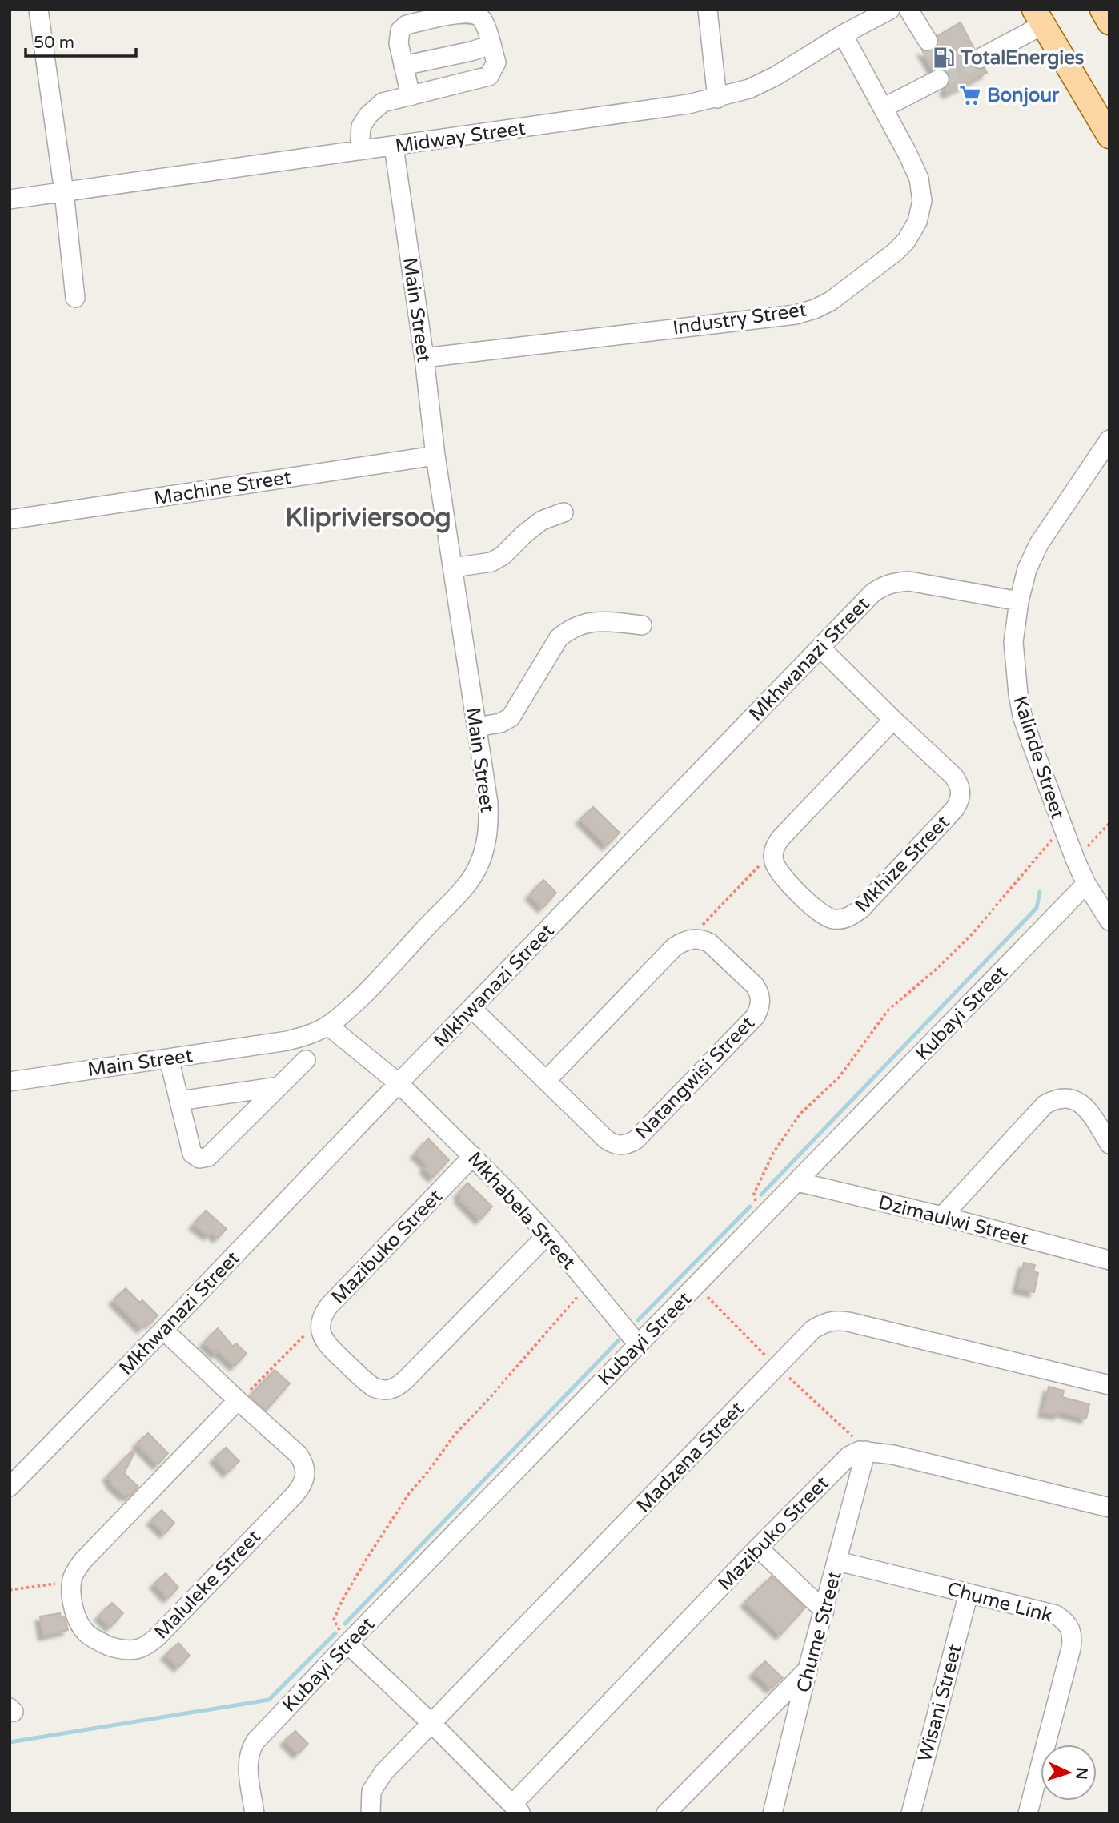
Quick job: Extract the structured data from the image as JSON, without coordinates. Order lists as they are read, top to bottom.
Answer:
{
  "streets": {
    "street": [
      "Midway Street",
      "Main Street",
      "Industry Street",
      "Machine Street",
      "Mkhwanazi Street",
      "Kalinde Street",
      "Mkhize Street",
      "Kubayi Street",
      "Natangwisi Street",
      "Mkhabela Street",
      "Dzimaulwi Street",
      "Mazibuko Street",
      "Madzena Street",
      "Maluleke Street",
      "Chume Link",
      "Chume Street",
      "Wisani Street"
    ]
  },
  "crossings": [
    ["Midway Street", "Main Street"],
    ["Midway Street", "Industry Street"],
    ["Main Street", "Industry Street"],
    ["Main Street", "Machine Street"],
    ["Main Street", "Mkhabela Street"],
    ["Mkhwanazi Street", "Kalinde Street"],
    ["Mkhwanazi Street", "Mkhize Street"],
    ["Mkhwanazi Street", "Natangwisi Street"],
    ["Mkhwanazi Street", "Mkhabela Street"],
    ["Mkhwanazi Street", "Maluleke Street"],
    ["Kalinde Street", "Kubayi Street"],
    ["Kubayi Street", "Mkhabela Street"],
    ["Kubayi Street", "Dzimaulwi Street"],
    ["Mkhabela Street", "Mazibuko Street"],
    ["Mazibuko Street", "Chume Street"],
    ["Chume Link", "Chume Street"],
    ["Chume Link", "Wisani Street"]
  ],
  "districts": ["Klipriviersoog"],
  "places": {
    "fuel station": ["TotalEnergies"],
    "supermarket": ["Bonjour"]
  },
  "scale_bar": "50 m",
  "north": "right"
}
